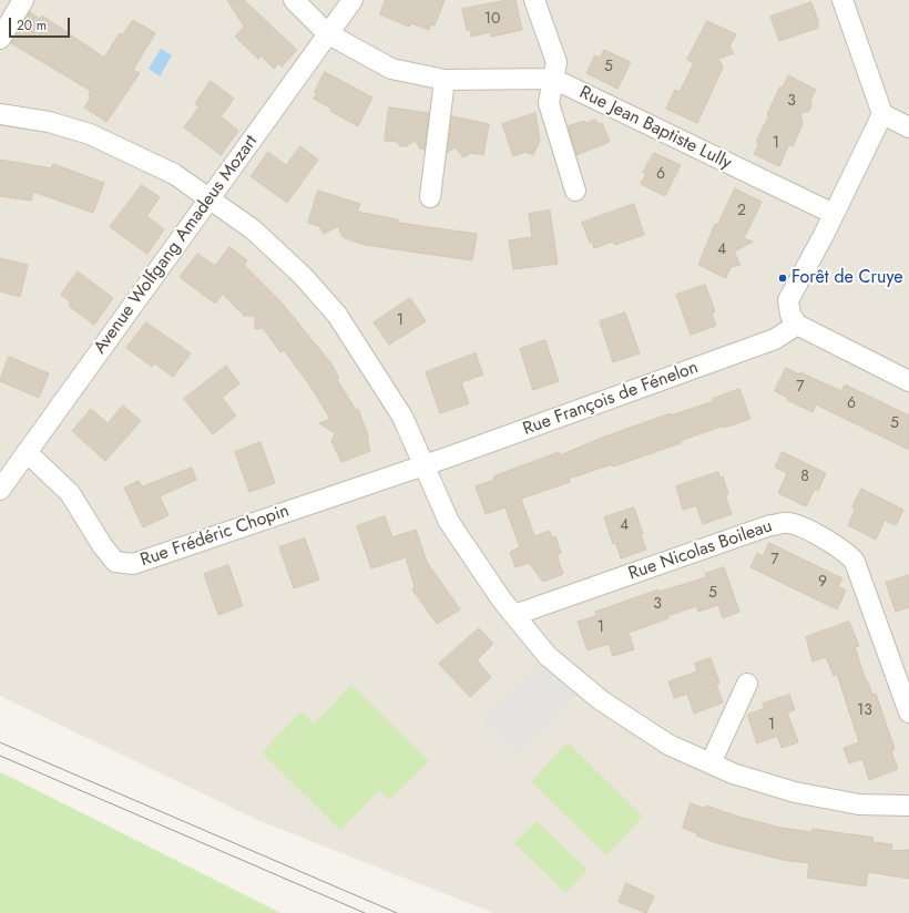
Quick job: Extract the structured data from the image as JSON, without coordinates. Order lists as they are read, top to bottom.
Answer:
{
  "streets": {
    "street": [
      "Rue Jean Baptiste Lully",
      "Avenue Wolfgang Amadeus Mozart",
      "Rue François de Fénelon",
      "Rue Frédéric Chopin",
      "Rue Nicolas Boileau"
    ]
  },
  "crossings": [
    ["Avenue Wolfgang Amadeus Mozart", "Rue Frédéric Chopin"],
    ["Rue François de Fénelon", "Rue Frédéric Chopin"]
  ],
  "places": ["Forêt de Cruye"],
  "house_numbers": [
    "10",
    "5",
    "3",
    "1",
    "6",
    "2",
    "4",
    "1",
    "7",
    "6",
    "5",
    "8",
    "4",
    "7",
    "9",
    "5",
    "3",
    "1",
    "13",
    "1"
  ],
  "scale_bar": "20 m"
}
